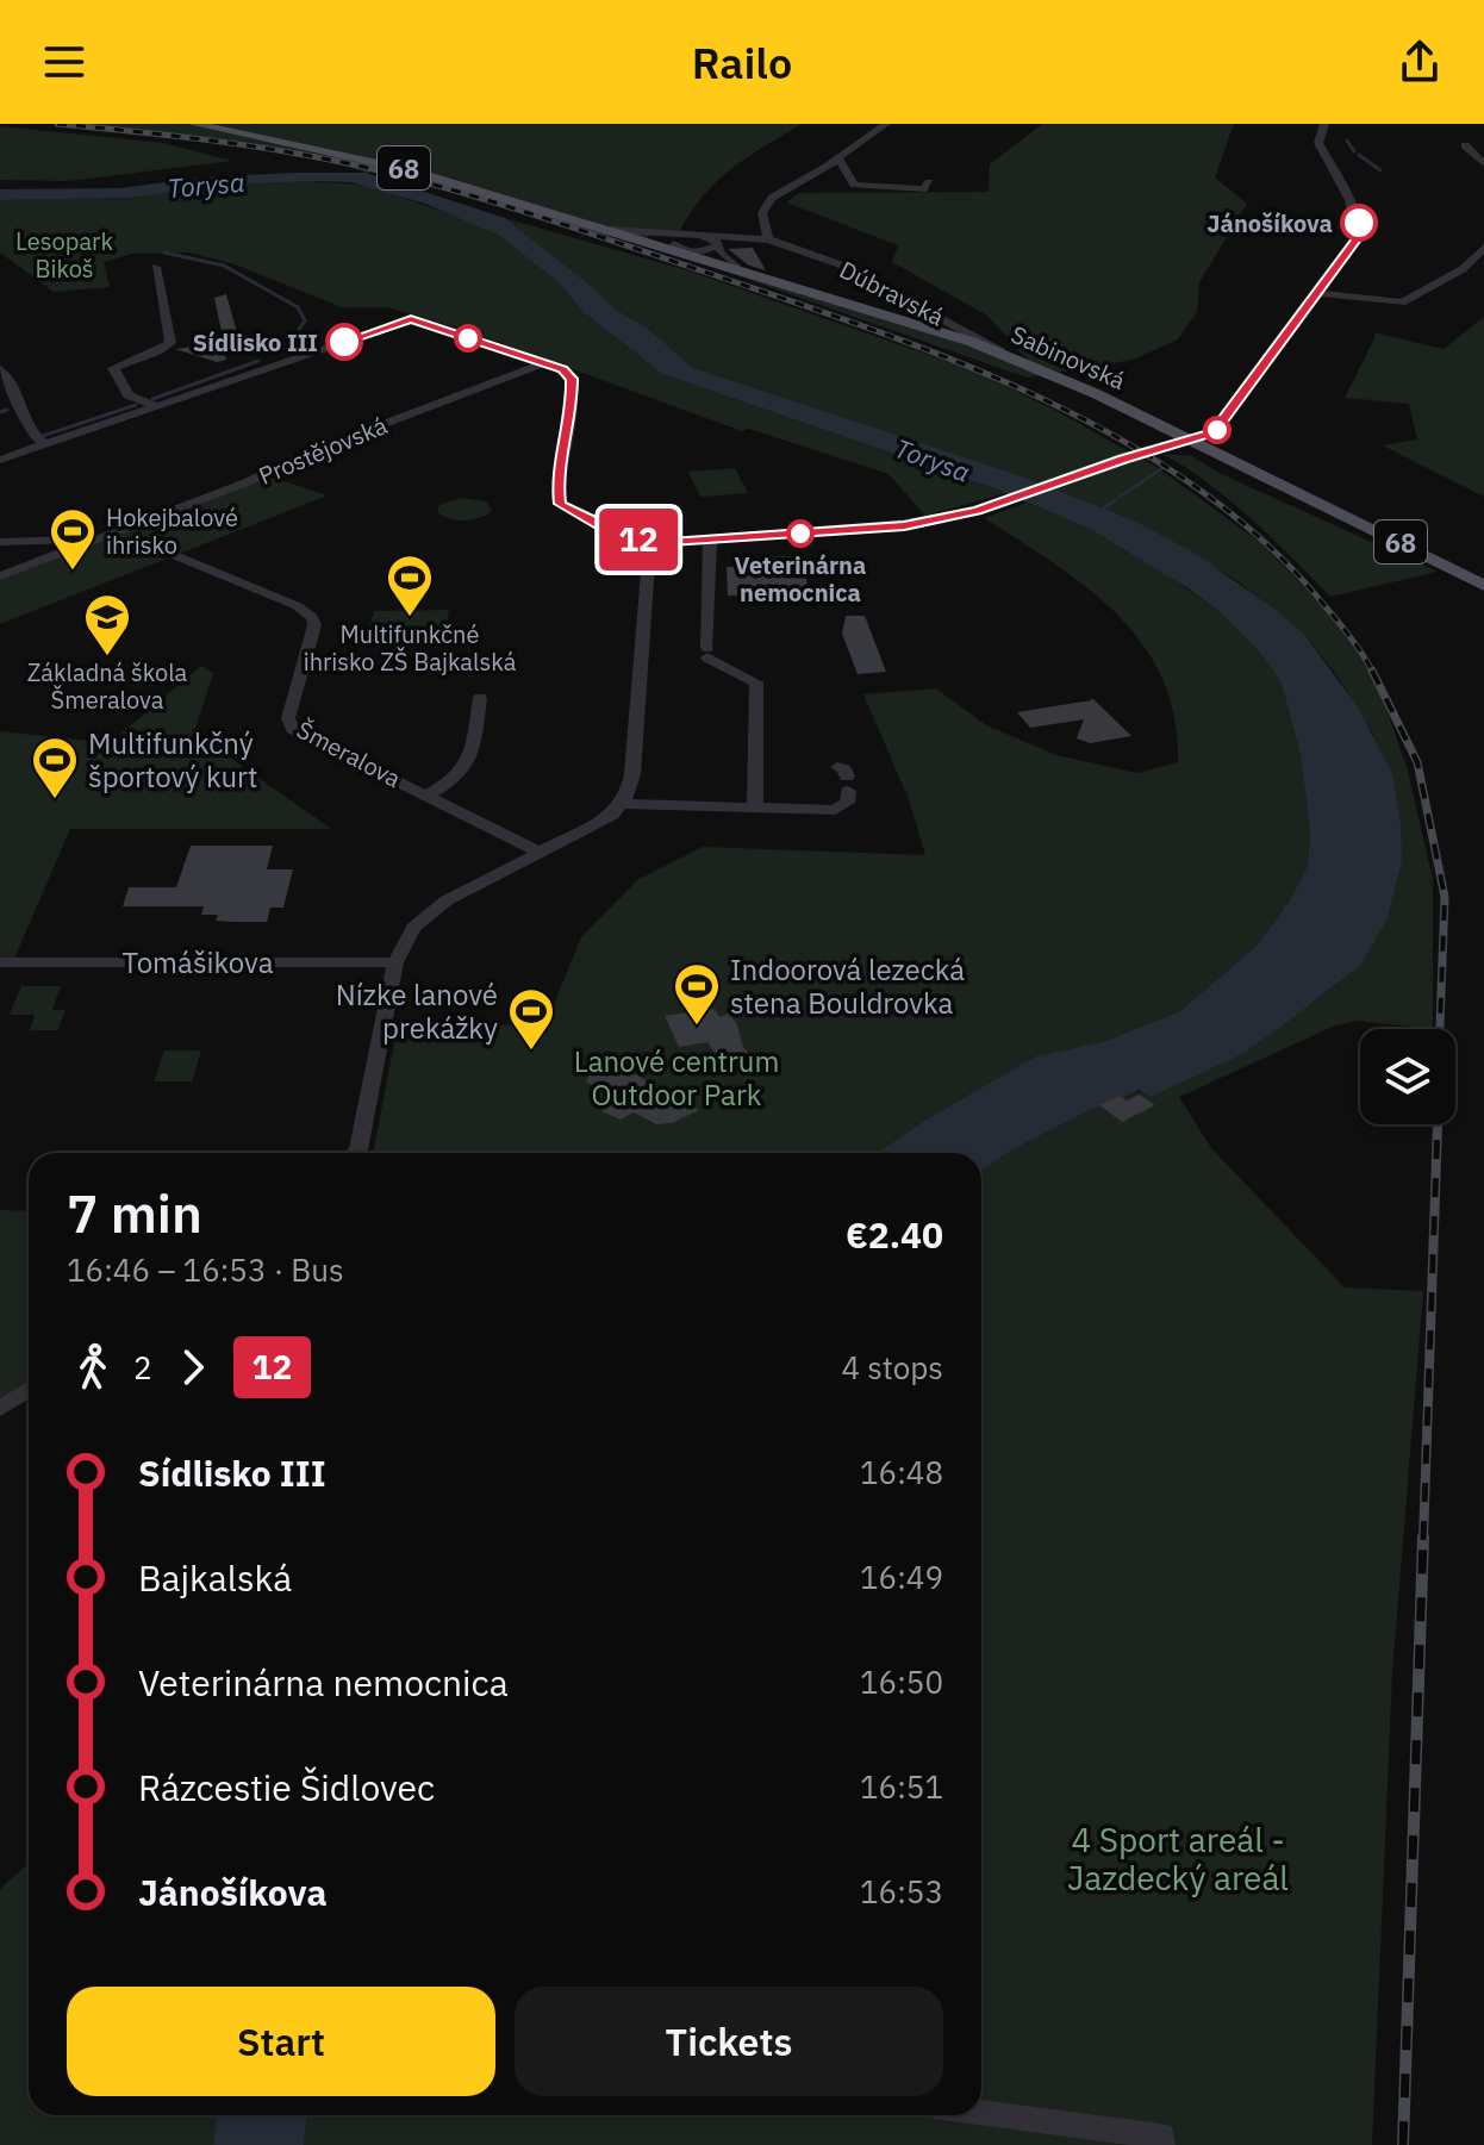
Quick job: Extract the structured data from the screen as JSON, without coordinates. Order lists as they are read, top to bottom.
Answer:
{
  "streets": {
    "main road": ["68", "Sabinovská"],
    "street": [
      "Dúbravská",
      "Prostějovská",
      "Šmeralova",
      "Tomášikova"
    ]
  },
  "crossings": [
    ["68", "Dúbravská"],
    ["68", "Sabinovská"],
    ["Dúbravská", "Sabinovská"]
  ],
  "water": ["Torysa"],
  "parks": ["Lesopark Bikoš", "Lanové centrum Outdoor Park", "4 Sport areál - Jazdecký areál"],
  "places": {
    "other": ["Jánošíkova", "Sídlisko III", "Veterinárna nemocnica"],
    "sports": [
      "Hokejbalové ihrisko",
      "Multifunkčné ihrisko ZŠ Bajkalská",
      "Multifunkčný športový kurt",
      "Indoorová lezecká stena Bouldrovka",
      "Nízke lanové prekážky"
    ],
    "school or university": ["Základná škola Šmeralova"]
  },
  "lines": ["bus line 12"],
  "page": {
    "header": "Railo",
    "on_map": "12",
    "heading": ["7 min", "16:46 – 16:53 · Bus", "€2.40"],
    "legs": ["2", "12", "4 stops"],
    "list": [
      {
        "name": "Sídlisko III",
        "value": "16:48"
      },
      {
        "name": "Bajkalská",
        "value": "16:49"
      },
      {
        "name": "Veterinárna nemocnica",
        "value": "16:50"
      },
      {
        "name": "Rázcestie Šidlovec",
        "value": "16:51"
      },
      {
        "name": "Jánošíkova",
        "value": "16:53"
      }
    ],
    "buttons": ["Start", "Tickets"]
  }
}
